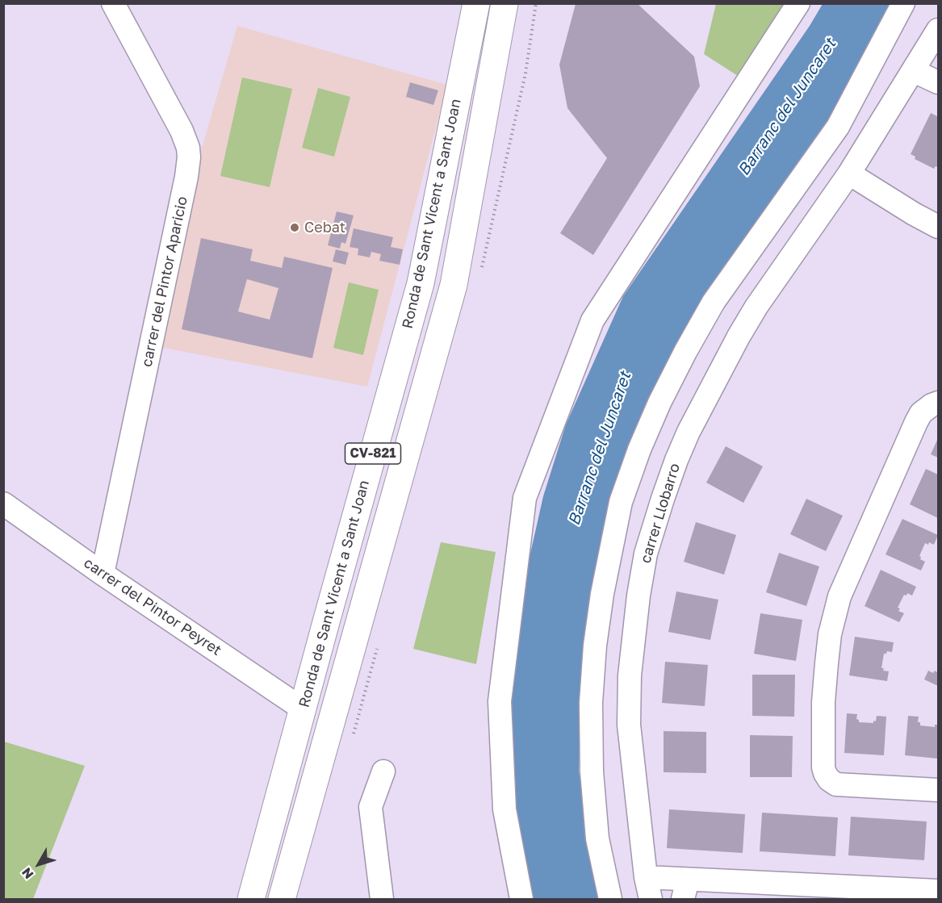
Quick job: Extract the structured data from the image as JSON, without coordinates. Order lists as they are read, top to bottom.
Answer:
{
  "streets": {
    "main road": ["Ronda de Sant Vicent a Sant Joan", "CV-821"],
    "street": ["carrer del Pintor Aparicio", "carrer Llobarro", "carrer del Pintor Peyret"]
  },
  "crossings": [
    ["Ronda de Sant Vicent a Sant Joan", "carrer del Pintor Peyret"],
    ["carrer del Pintor Aparicio", "carrer del Pintor Peyret"]
  ],
  "water": ["Barranc del Juncaret"],
  "places": ["Cebat"],
  "north": "bottom left"
}
